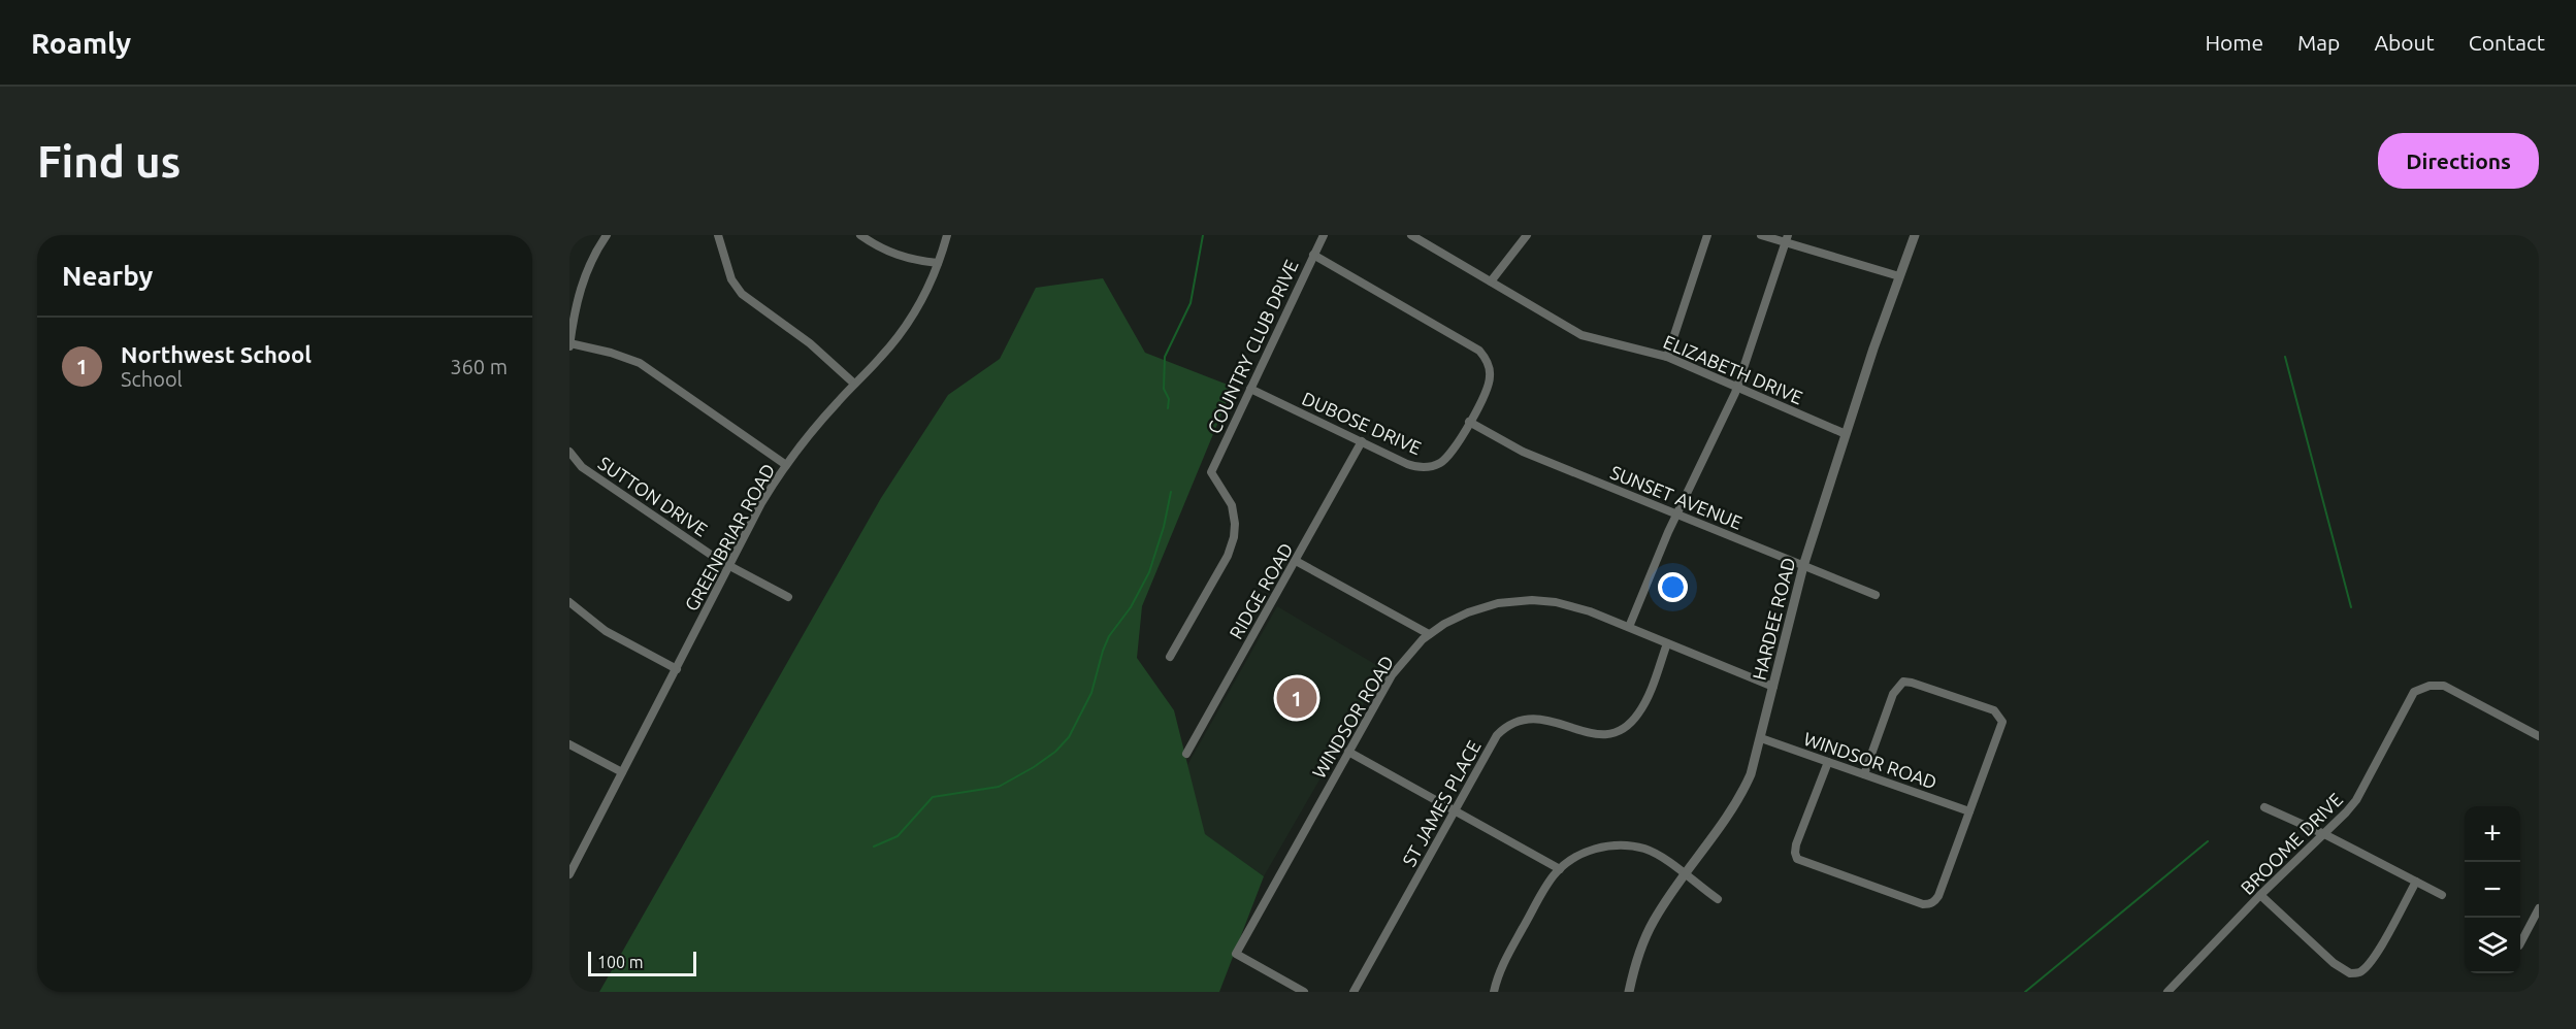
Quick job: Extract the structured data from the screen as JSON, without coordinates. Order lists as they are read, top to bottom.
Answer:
{
  "streets": {
    "street": [
      "COUNTRY CLUB DRIVE",
      "ELIZABETH DRIVE",
      "DUBOSE DRIVE",
      "SUTTON DRIVE",
      "SUNSET AVENUE",
      "GREENBRIAR ROAD",
      "RIDGE ROAD",
      "HARDEE ROAD",
      "WINDSOR ROAD",
      "ST JAMES PLACE",
      "BROOME DRIVE"
    ]
  },
  "crossings": [
    ["COUNTRY CLUB DRIVE", "DUBOSE DRIVE"],
    ["ELIZABETH DRIVE", "HARDEE ROAD"],
    ["DUBOSE DRIVE", "SUNSET AVENUE"],
    ["DUBOSE DRIVE", "RIDGE ROAD"],
    ["SUTTON DRIVE", "GREENBRIAR ROAD"],
    ["SUNSET AVENUE", "HARDEE ROAD"],
    ["HARDEE ROAD", "WINDSOR ROAD"],
    ["WINDSOR ROAD", "ST JAMES PLACE"]
  ],
  "scale_bar": "100 m",
  "page": {
    "header": "Roamly",
    "nav": [
      "Home",
      "Map",
      "About",
      "Contact"
    ],
    "buttons": "Directions",
    "title": "Find us",
    "heading": "Nearby",
    "list": [
      {
        "mark": "1",
        "name": "Northwest School",
        "note": "School",
        "value": "360 m"
      }
    ],
    "pins": "1",
    "map_buttons": ["+", "−"],
    "scale": "100 m"
  }
}
